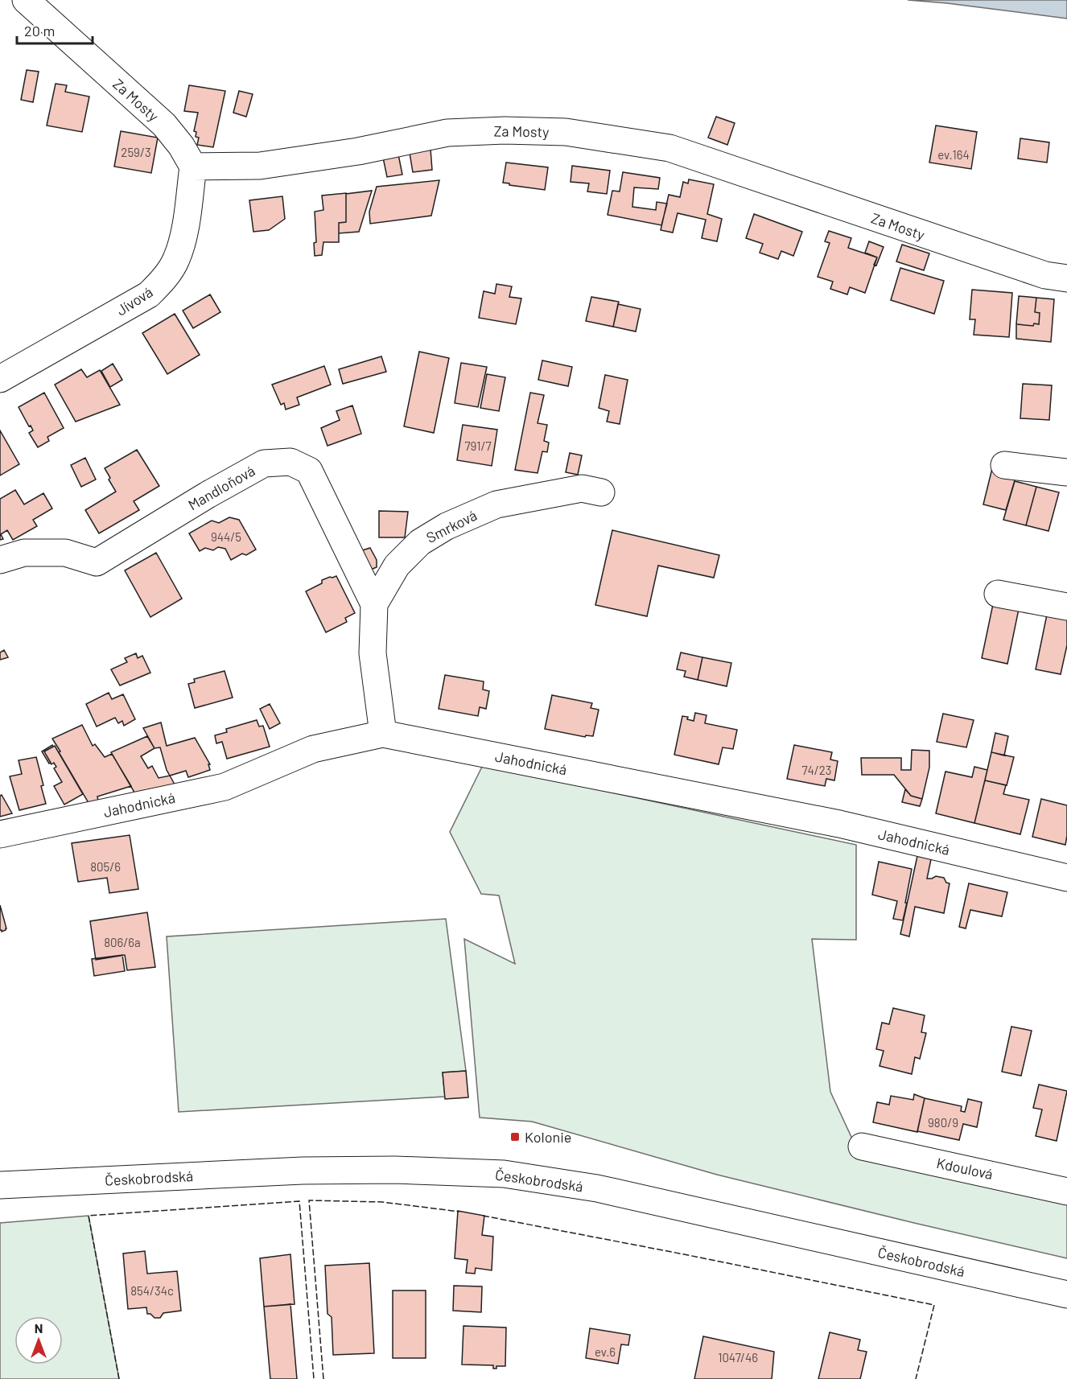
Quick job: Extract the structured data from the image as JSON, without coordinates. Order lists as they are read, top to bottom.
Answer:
{
  "streets": {
    "street": [
      "Za Mosty",
      "Jívová",
      "Mandloňová",
      "Smrková",
      "Jahodnická",
      "Kdoulová",
      "Českobrodská"
    ]
  },
  "crossings": [
    ["Za Mosty", "Jívová"],
    ["Mandloňová", "Smrková"],
    ["Smrková", "Jahodnická"]
  ],
  "places": {
    "transit": ["Kolonie"]
  },
  "house_numbers": [
    "259/3",
    "ev.164",
    "791/7",
    "944/5",
    "74/23",
    "805/6",
    "806/6a",
    "980/9",
    "854/34c",
    "ev.6",
    "1047/46"
  ],
  "scale_bar": "20 m",
  "north": "top"
}
